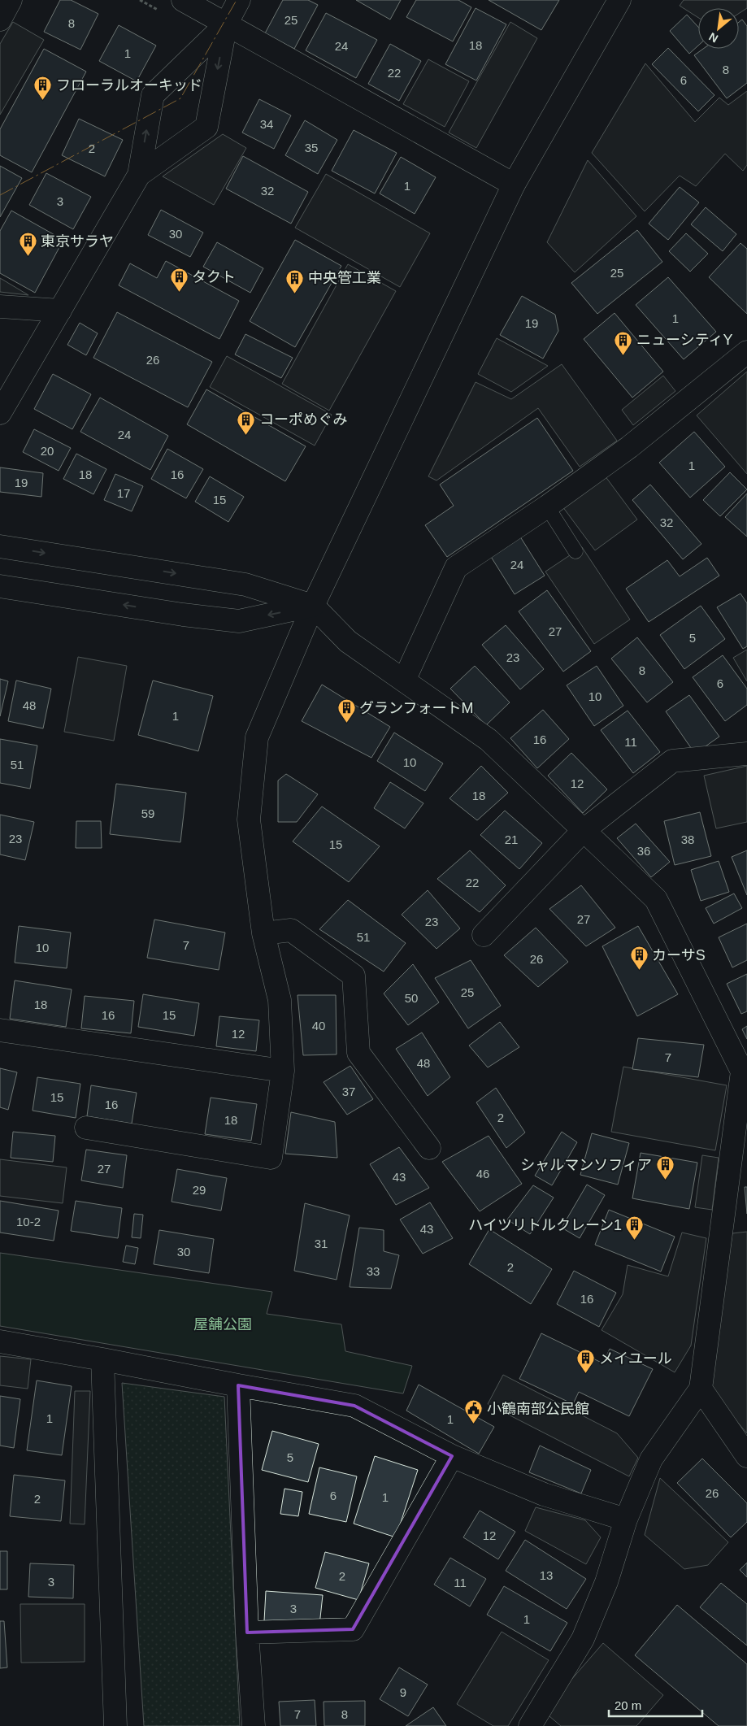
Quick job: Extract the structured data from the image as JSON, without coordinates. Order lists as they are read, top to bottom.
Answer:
{
  "parks": ["屋舗公園"],
  "places": {
    "building": [
      "フローラルオーキッド",
      "東京サラヤ",
      "タクト",
      "中央管工業",
      "ニューシティY",
      "コーポめぐみ",
      "グランフォートM",
      "カーサS",
      "シャルマンソフィア",
      "ハイツリトルクレーン1",
      "メイユール"
    ],
    "public building": ["小鶴南部公民館"]
  },
  "house_numbers": [
    "25",
    "8",
    "18",
    "24",
    "1",
    "8",
    "22",
    "6",
    "34",
    "35",
    "2",
    "1",
    "32",
    "3",
    "30",
    "25",
    "1",
    "19",
    "26",
    "24",
    "20",
    "1",
    "18",
    "16",
    "19",
    "17",
    "15",
    "32",
    "24",
    "27",
    "5",
    "23",
    "8",
    "6",
    "10",
    "48",
    "1",
    "16",
    "11",
    "10",
    "51",
    "12",
    "18",
    "59",
    "23",
    "21",
    "38",
    "15",
    "36",
    "22",
    "27",
    "23",
    "51",
    "7",
    "10",
    "26",
    "25",
    "50",
    "18",
    "16",
    "15",
    "40",
    "12",
    "7",
    "48",
    "37",
    "15",
    "16",
    "2",
    "18",
    "27",
    "46",
    "43",
    "29",
    "10-2",
    "43",
    "31",
    "30",
    "2",
    "33",
    "16",
    "1",
    "1",
    "5",
    "26",
    "6",
    "1",
    "2",
    "12",
    "13",
    "2",
    "3",
    "11",
    "3",
    "1",
    "9",
    "7",
    "8"
  ],
  "scale_bar": "20 m",
  "north": "bottom left"
}
